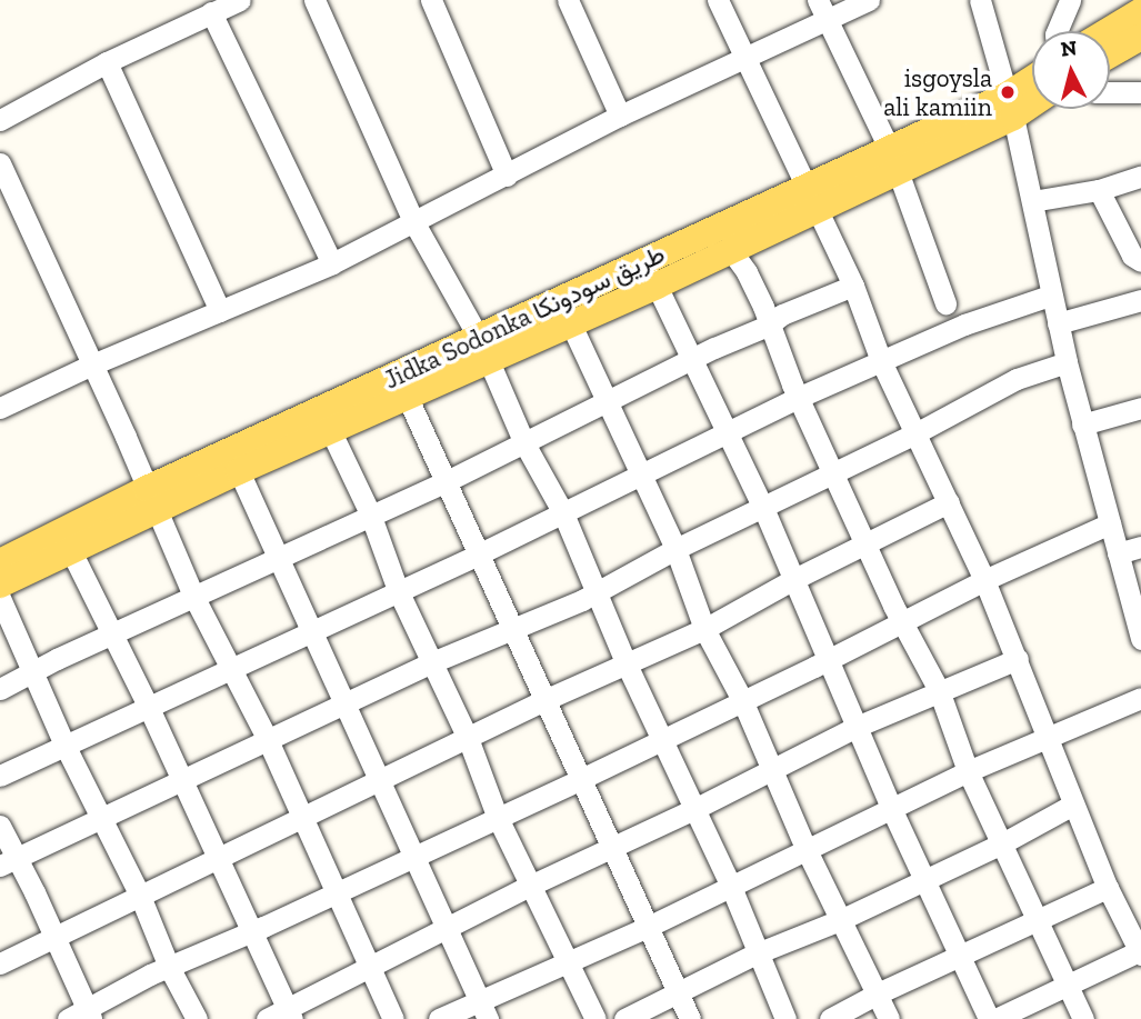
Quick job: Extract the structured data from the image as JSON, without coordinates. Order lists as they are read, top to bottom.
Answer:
{
  "streets": {
    "main road": ["Jidka Sodonka طريق سودونكا"]
  },
  "places": ["isgoysla ali kamiin"],
  "north": "top"
}
